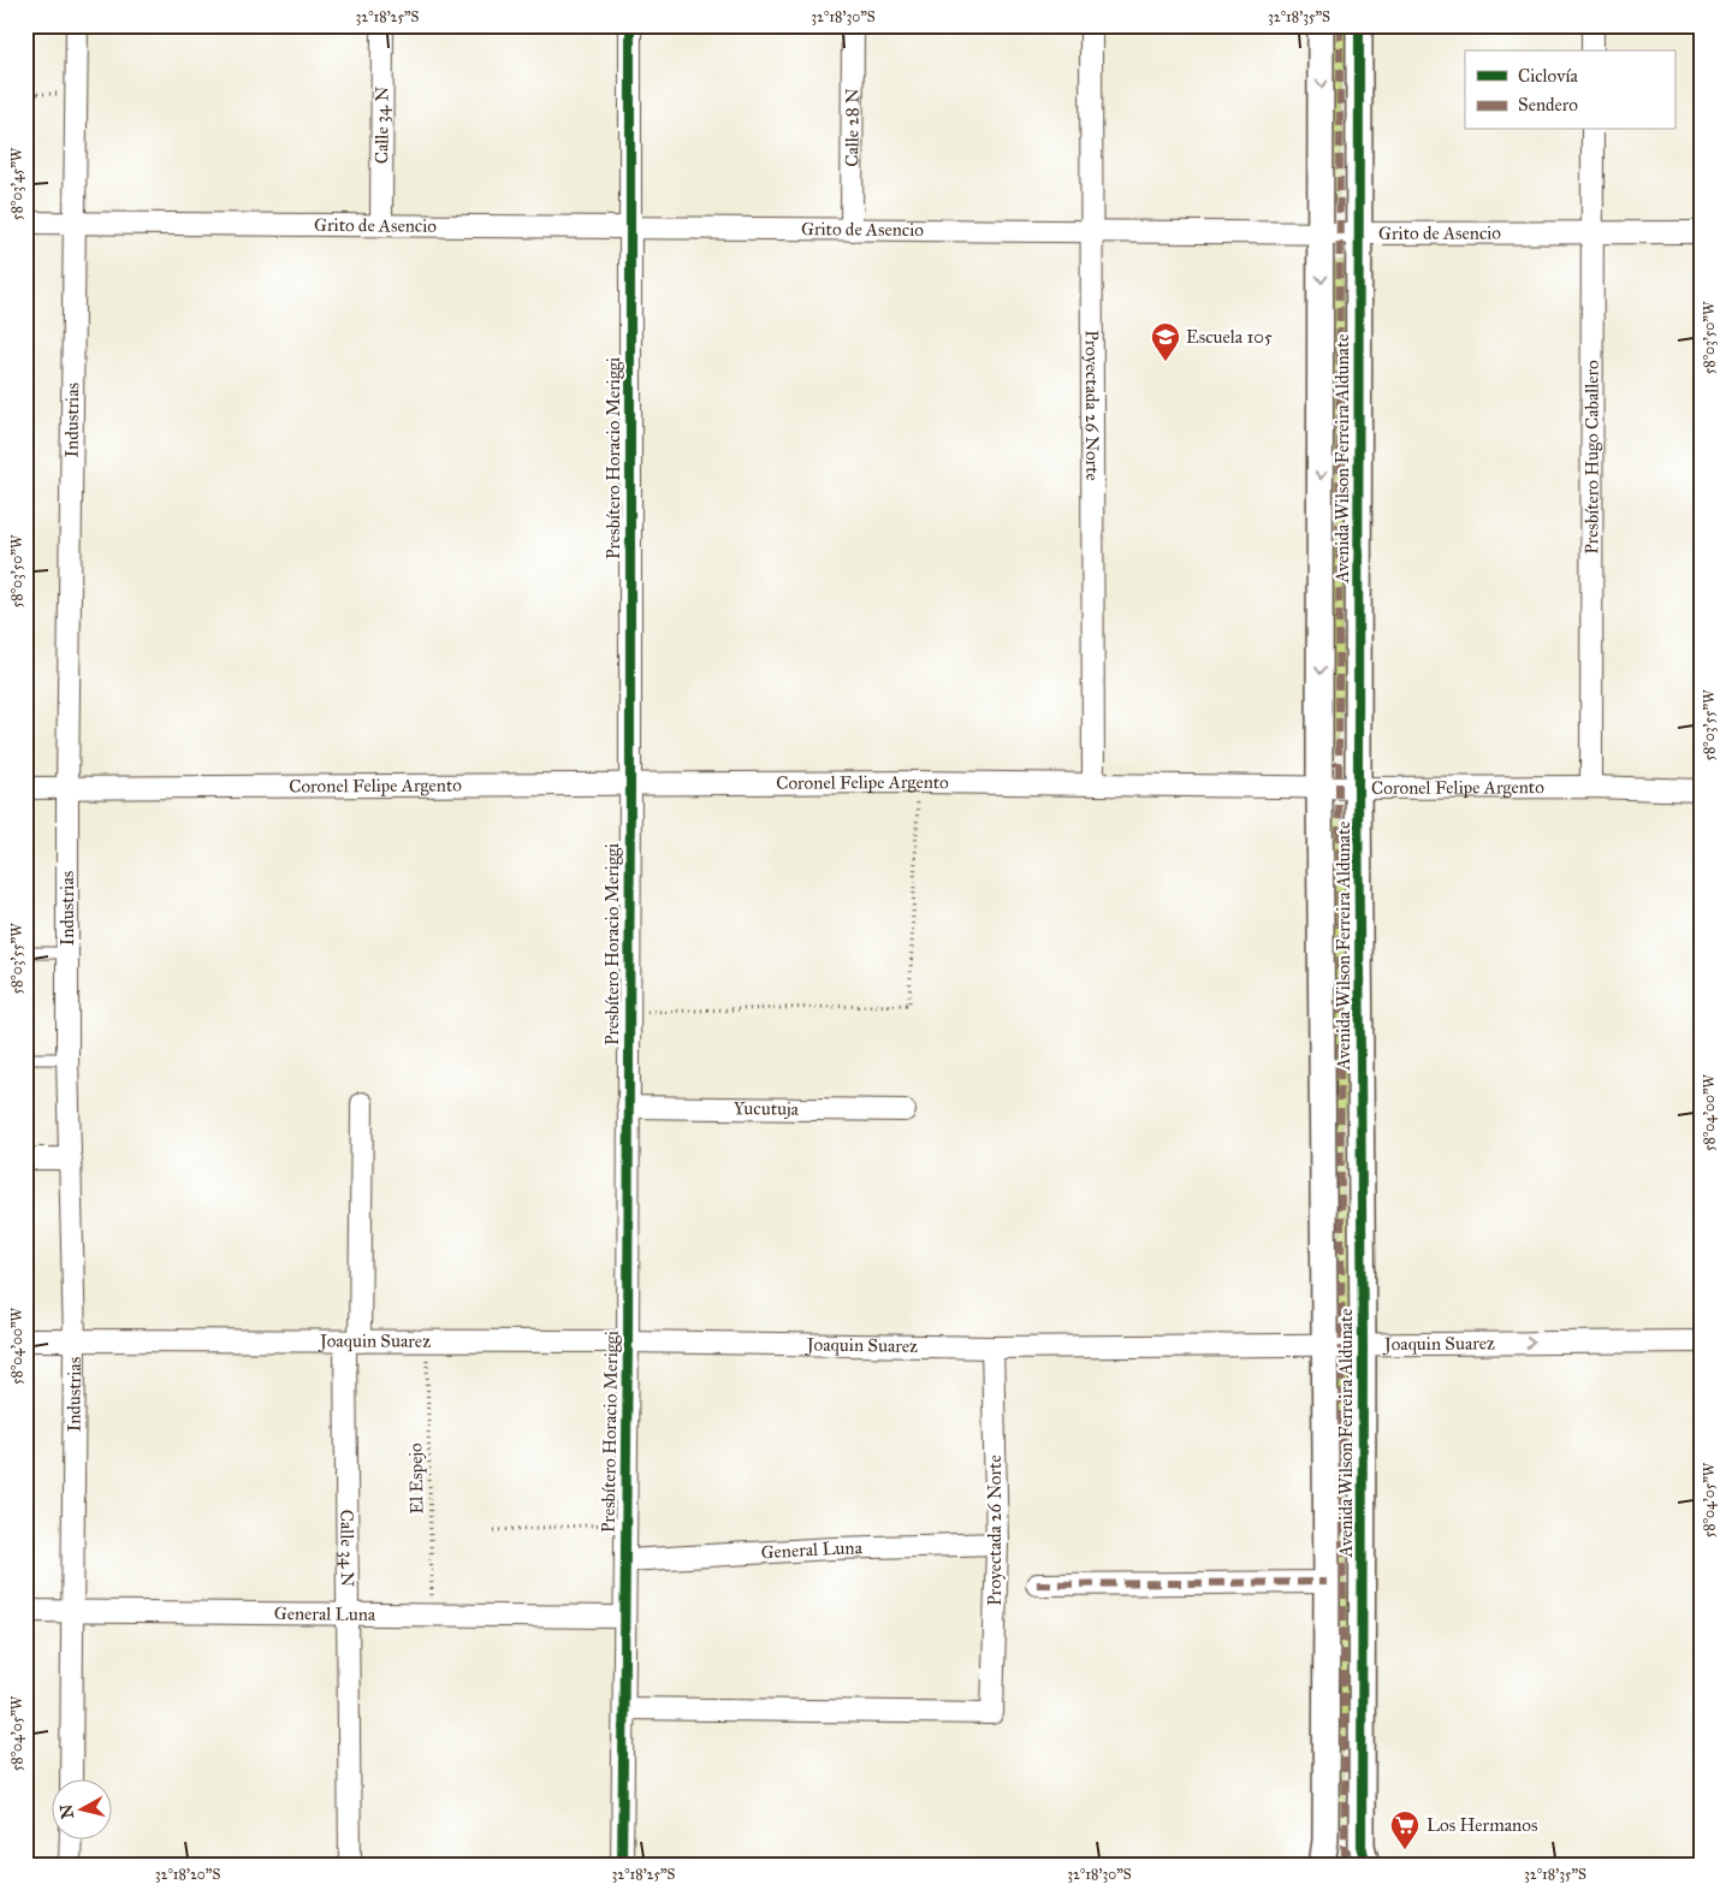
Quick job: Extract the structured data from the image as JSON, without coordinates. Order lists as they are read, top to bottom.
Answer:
{
  "streets": {
    "street": [
      "Calle 34 N",
      "Calle 28 N",
      "Grito de Asencio",
      "Proyectada 26 Norte",
      "Industrias",
      "Presbítero Hugo Caballero",
      "Presbítero Horacio Meriggi",
      "Avenida Wilson Ferreira Aldunate",
      "Coronel Felipe Argento",
      "Yucutuja",
      "Joaquin Suarez",
      "General Luna"
    ],
    "path": ["El Espejo"]
  },
  "crossings": [
    ["Calle 34 N", "Grito de Asencio"],
    ["Calle 34 N", "Joaquin Suarez"],
    ["Calle 34 N", "General Luna"],
    ["Calle 28 N", "Grito de Asencio"],
    ["Grito de Asencio", "Proyectada 26 Norte"],
    ["Grito de Asencio", "Industrias"],
    ["Grito de Asencio", "Presbítero Hugo Caballero"],
    ["Grito de Asencio", "Presbítero Horacio Meriggi"],
    ["Grito de Asencio", "Avenida Wilson Ferreira Aldunate"],
    ["Proyectada 26 Norte", "Presbítero Horacio Meriggi"],
    ["Proyectada 26 Norte", "Coronel Felipe Argento"],
    ["Proyectada 26 Norte", "Joaquin Suarez"],
    ["Proyectada 26 Norte", "General Luna"],
    ["Industrias", "Coronel Felipe Argento"],
    ["Industrias", "Joaquin Suarez"],
    ["Industrias", "General Luna"],
    ["Presbítero Hugo Caballero", "Coronel Felipe Argento"],
    ["Presbítero Horacio Meriggi", "Coronel Felipe Argento"],
    ["Presbítero Horacio Meriggi", "Yucutuja"],
    ["Presbítero Horacio Meriggi", "Joaquin Suarez"],
    ["Presbítero Horacio Meriggi", "General Luna"],
    ["Avenida Wilson Ferreira Aldunate", "Coronel Felipe Argento"],
    ["Avenida Wilson Ferreira Aldunate", "Joaquin Suarez"],
    ["Joaquin Suarez", "El Espejo"],
    ["El Espejo", "General Luna"]
  ],
  "places": {
    "school or university": ["Escuela 105"],
    "supermarket": ["Los Hermanos"]
  },
  "legend": ["Ciclovía", "Sendero"],
  "north": "left",
  "coordinates": [
    "32°18'25\"S",
    "32°18'30\"S",
    "32°18'35\"S",
    "58°03'45\"W",
    "58°03'50\"W",
    "58°03'55\"W",
    "58°04'00\"W",
    "58°04'05\"W",
    "32°18'20\"S"
  ]
}
